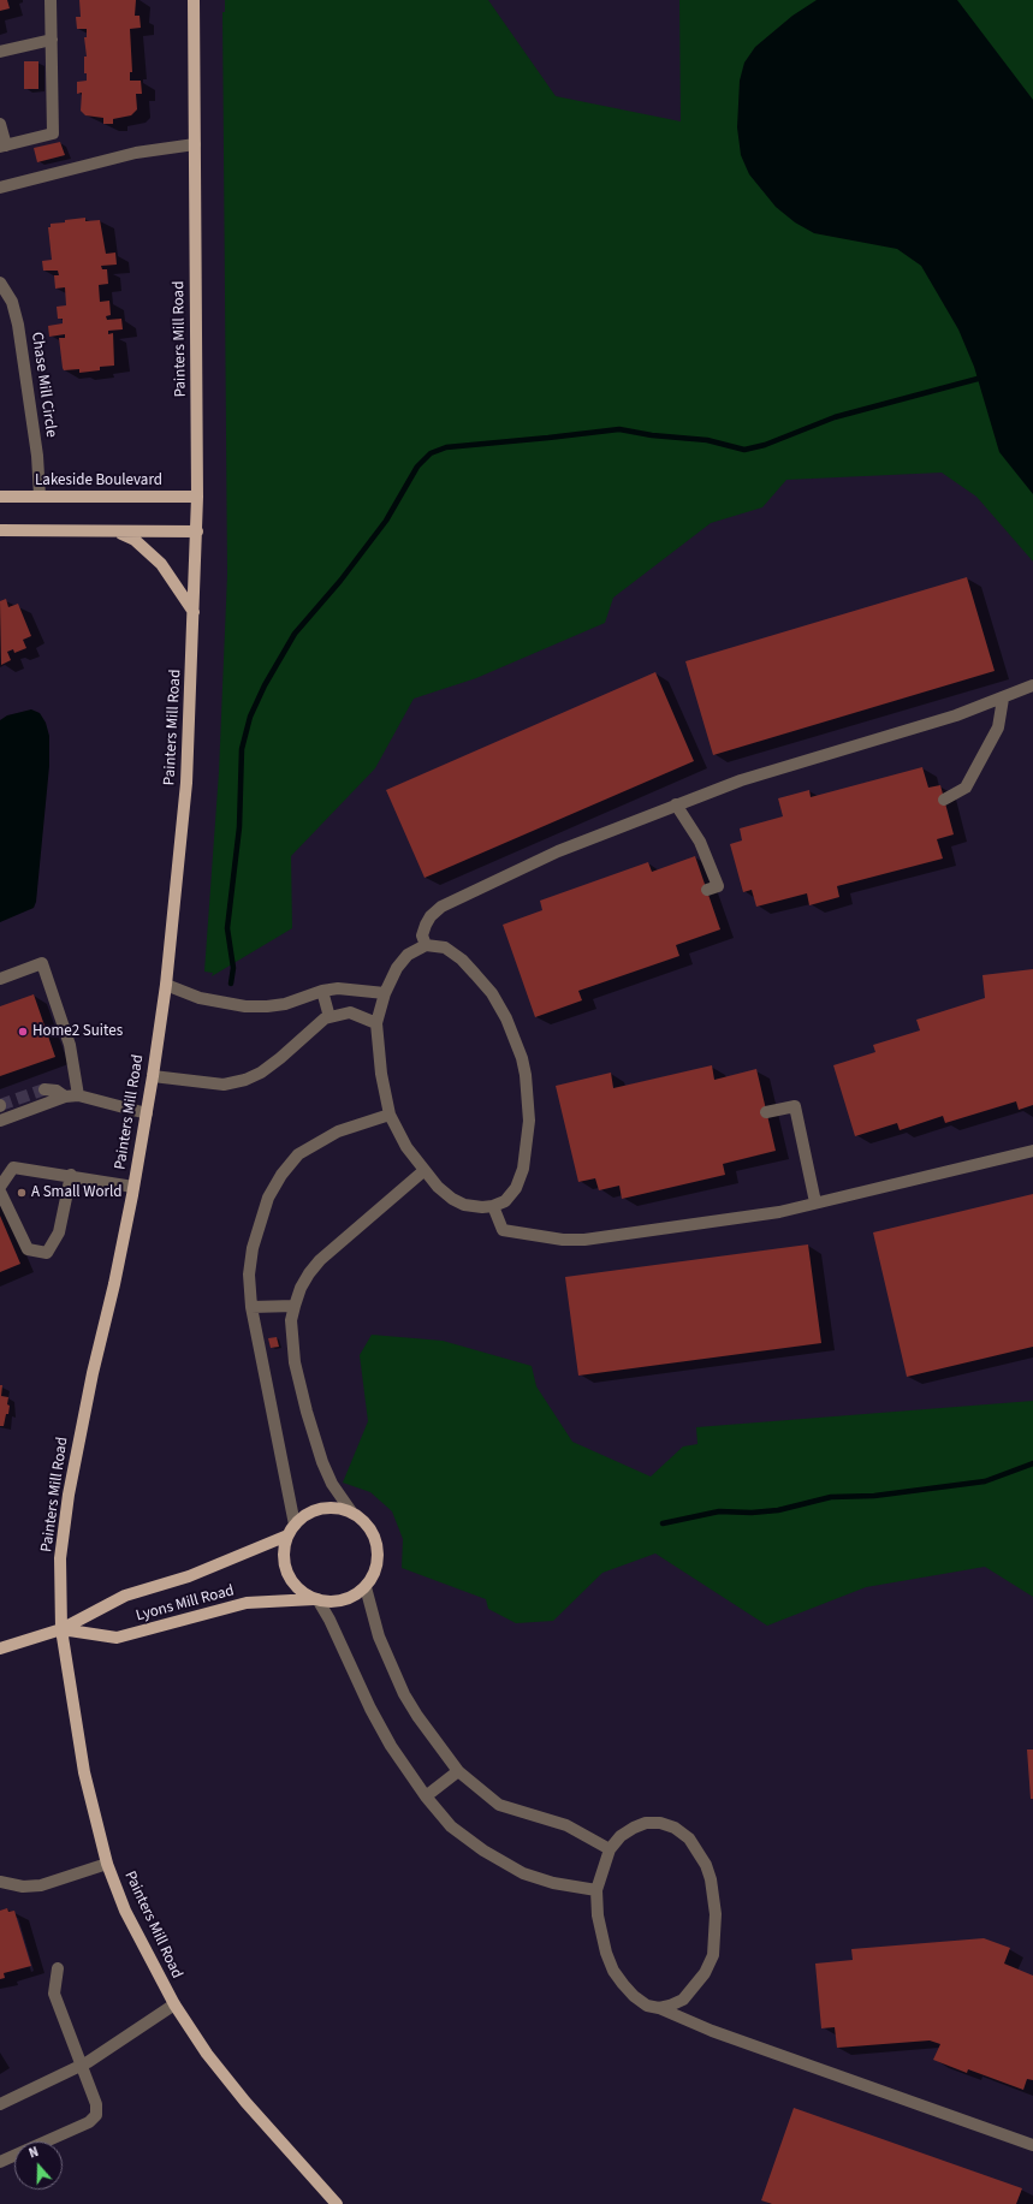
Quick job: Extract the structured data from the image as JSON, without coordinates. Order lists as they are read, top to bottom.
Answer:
{
  "streets": {
    "main road": ["Painters Mill Road", "Lakeside Boulevard", "Lyons Mill Road"],
    "street": ["Chase Mill Circle"]
  },
  "crossings": [
    ["Painters Mill Road", "Lakeside Boulevard"],
    ["Painters Mill Road", "Lyons Mill Road"],
    ["Chase Mill Circle", "Lakeside Boulevard"]
  ],
  "places": ["Home2 Suites", "A Small World"],
  "north": "top"
}
